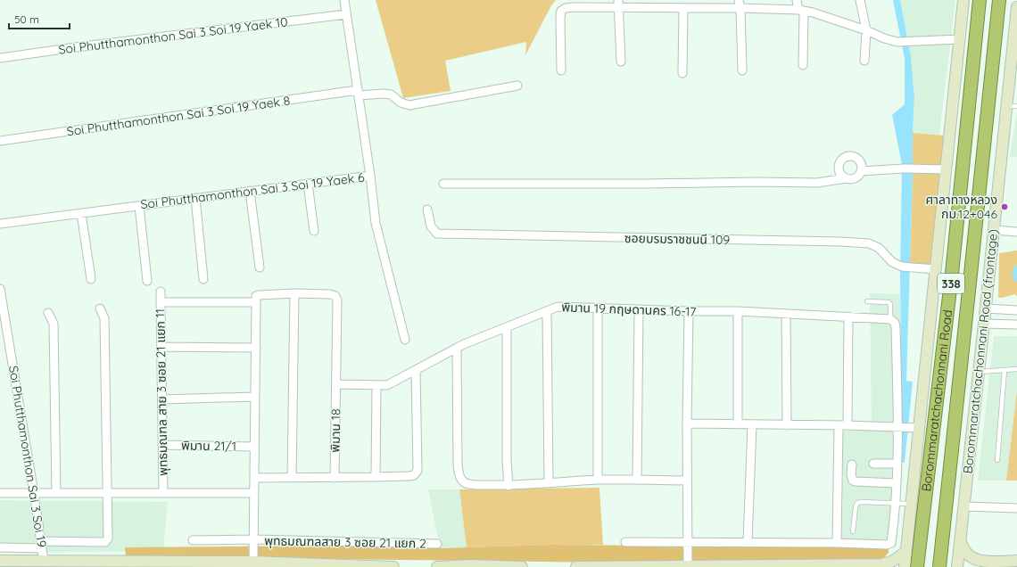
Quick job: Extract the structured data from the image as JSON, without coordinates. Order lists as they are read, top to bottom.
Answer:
{
  "streets": {
    "highway": ["338", "Borommaratchachonnani Road"],
    "main road": ["Borommaratchachonnani Road (frontage)"],
    "street": [
      "Soi Phutthamonthon Sai 3 Soi 19 Yaek 10",
      "Soi Phutthamonthon Sai 3 Soi 19 Yaek 8",
      "Soi Phutthamonthon Sai 3 Soi 19 Yaek 6",
      "ซอยบรมราชชนนี 109",
      "พิมาน 19 กฤษดานคร 16-17",
      "พุทธมณฑล สาย 3 ซอย 21 แยก 11",
      "พิมาน 18",
      "พิมาน 21/1",
      "Soi Phutthamonthon Sai 3 Soi 19",
      "พุทธมณฑลสาย 3 ซอย 21 แยก 2"
    ]
  },
  "crossings": [
    ["Soi Phutthamonthon Sai 3 Soi 19 Yaek 10", "Soi Phutthamonthon Sai 3 Soi 19 Yaek 6"],
    ["Soi Phutthamonthon Sai 3 Soi 19 Yaek 8", "Soi Phutthamonthon Sai 3 Soi 19 Yaek 6"],
    ["ซอยบรมราชชนนี 109", "338"],
    ["พิมาน 19 กฤษดานคร 16-17", "พิมาน 18"],
    ["พุทธมณฑล สาย 3 ซอย 21 แยก 11", "พิมาน 21/1"]
  ],
  "places": ["ศาลาทางหลวง กม.12+046"],
  "scale_bar": "50 m"
}
